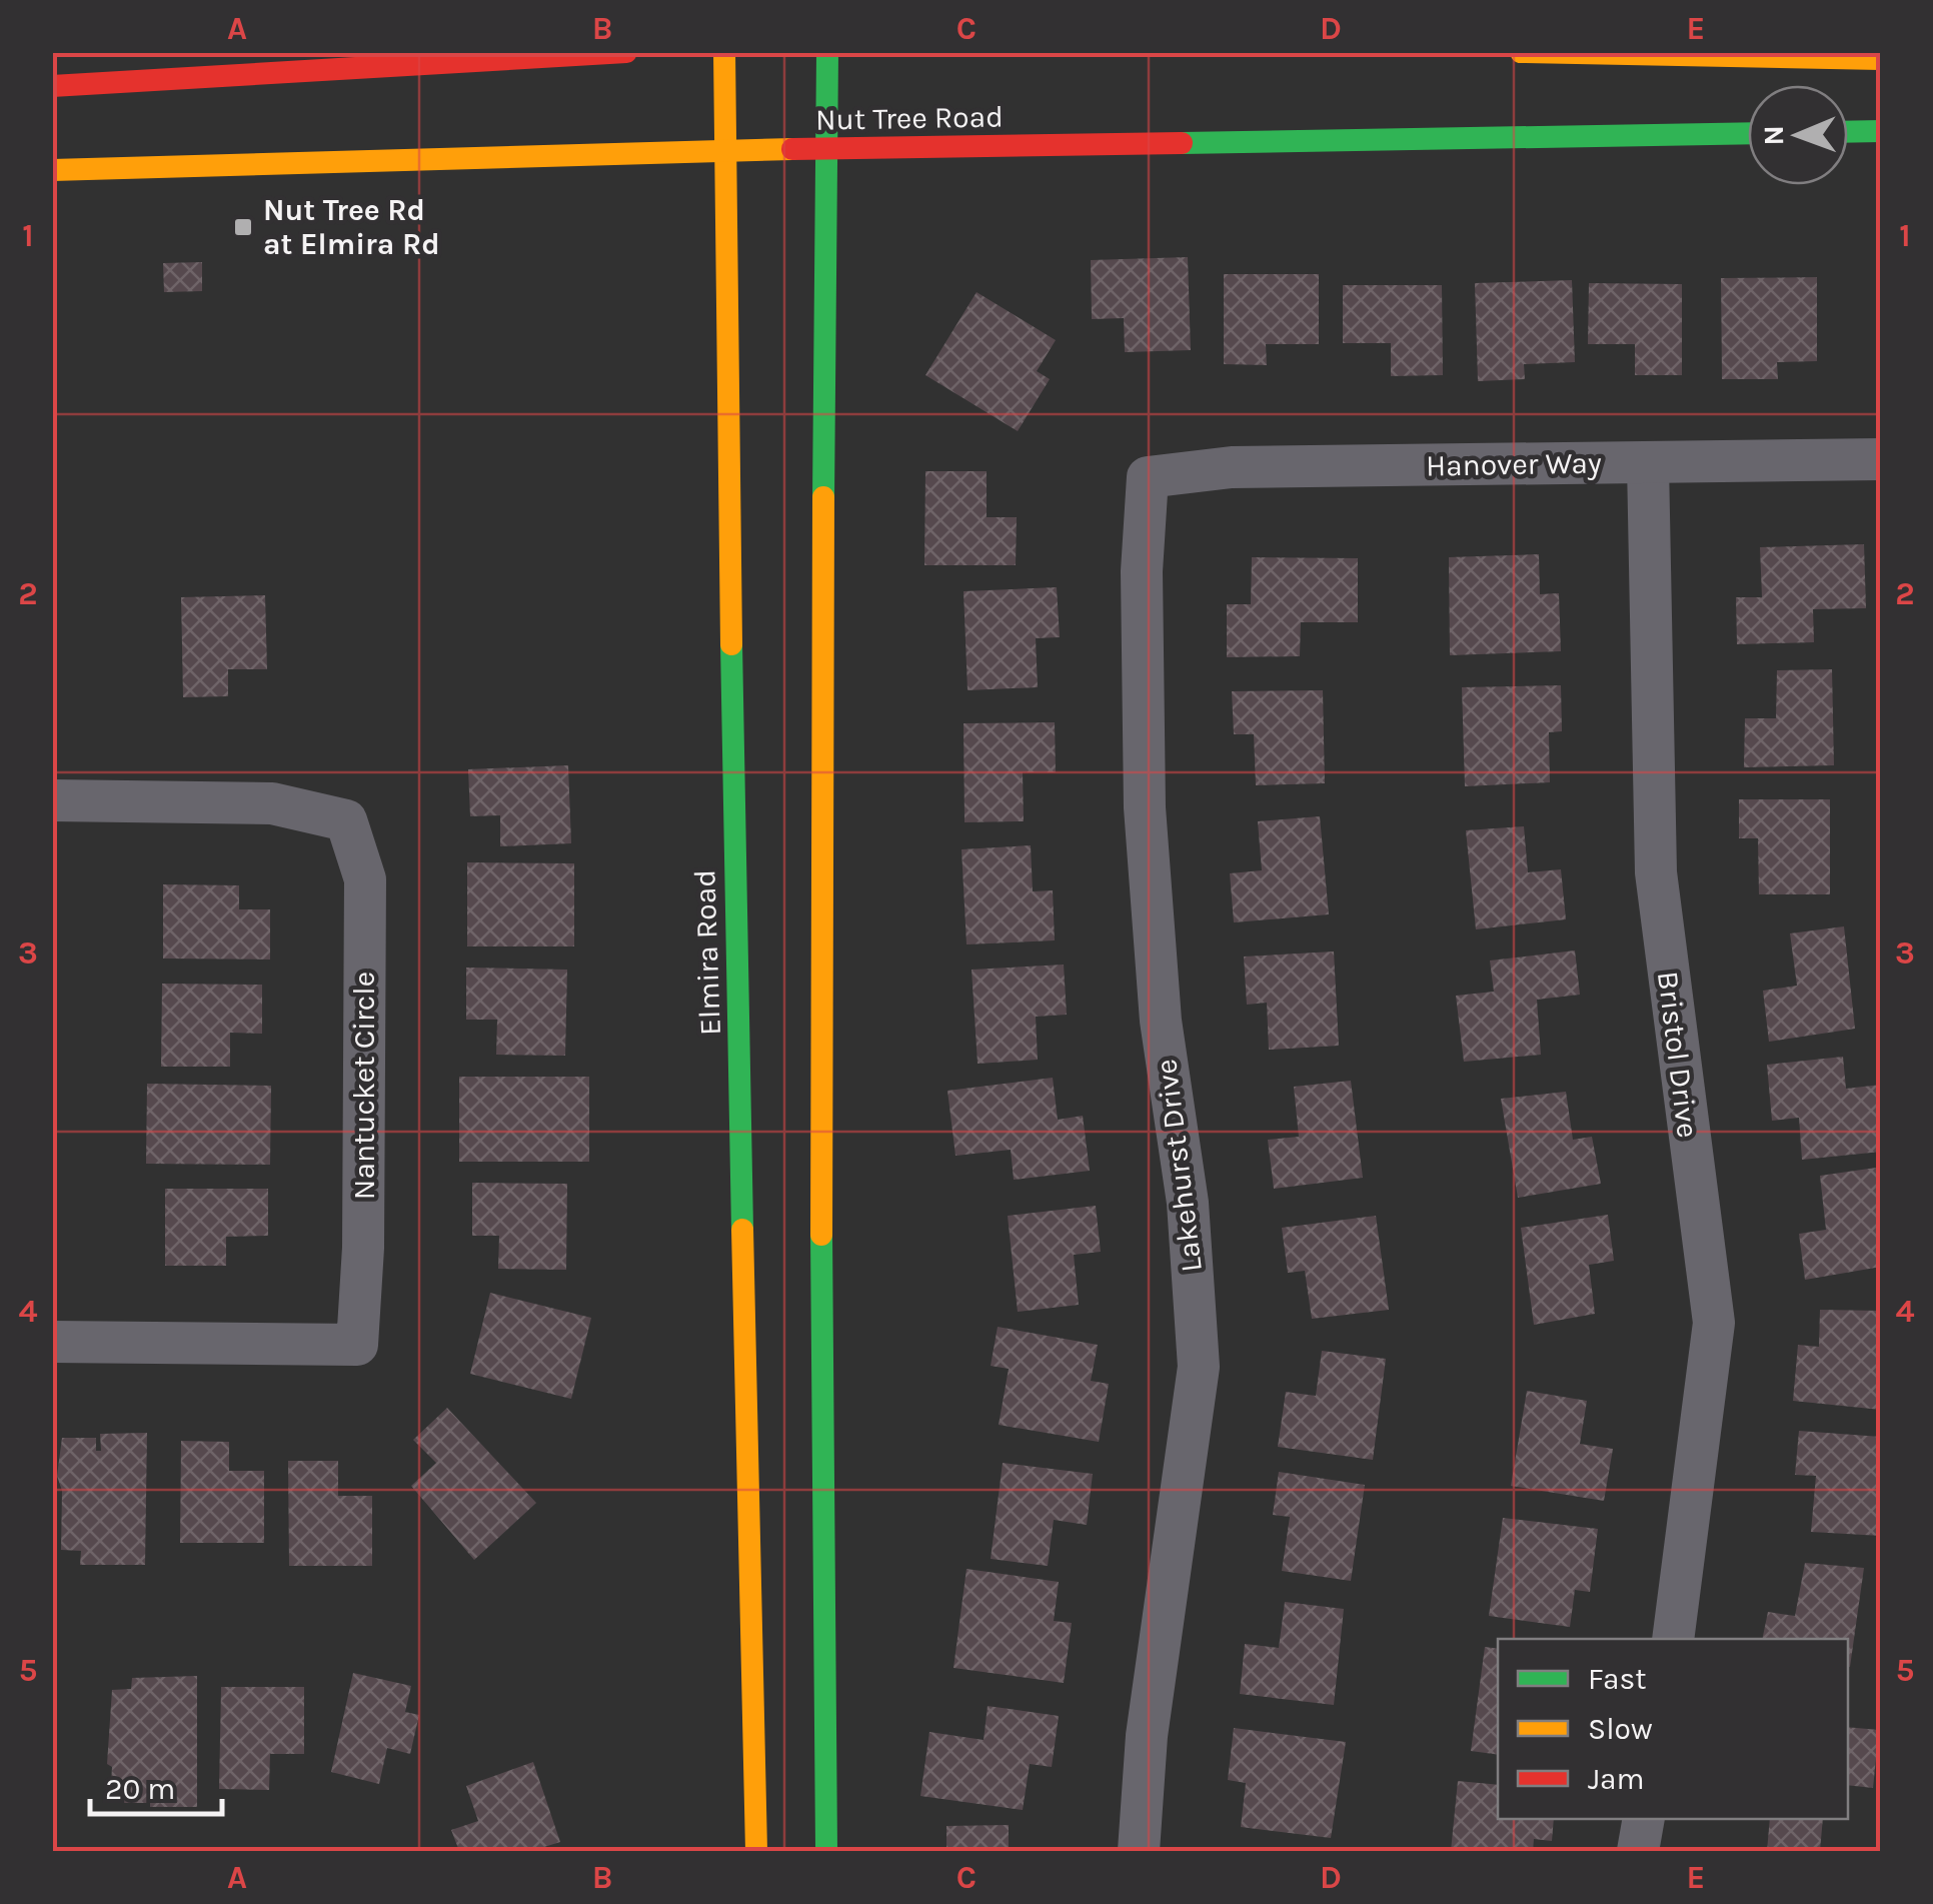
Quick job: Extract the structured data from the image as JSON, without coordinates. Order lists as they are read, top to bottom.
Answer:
{
  "streets": {
    "main road": ["Nut Tree Road", "Elmira Road"],
    "street": [
      "Hanover Way",
      "Bristol Drive",
      "Nantucket Circle",
      "Lakehurst Drive"
    ]
  },
  "crossings": [
    ["Nut Tree Road", "Elmira Road"],
    ["Hanover Way", "Bristol Drive"],
    ["Hanover Way", "Lakehurst Drive"]
  ],
  "places": {
    "transit": ["Nut Tree Rd at Elmira Rd"]
  },
  "legend": ["Fast", "Slow", "Jam"],
  "scale_bar": "20 m",
  "north": "left",
  "grid": {
    "columns": [
      "A",
      "B",
      "C",
      "D",
      "E"
    ],
    "rows": [
      "1",
      "2",
      "3",
      "4",
      "5"
    ]
  }
}
